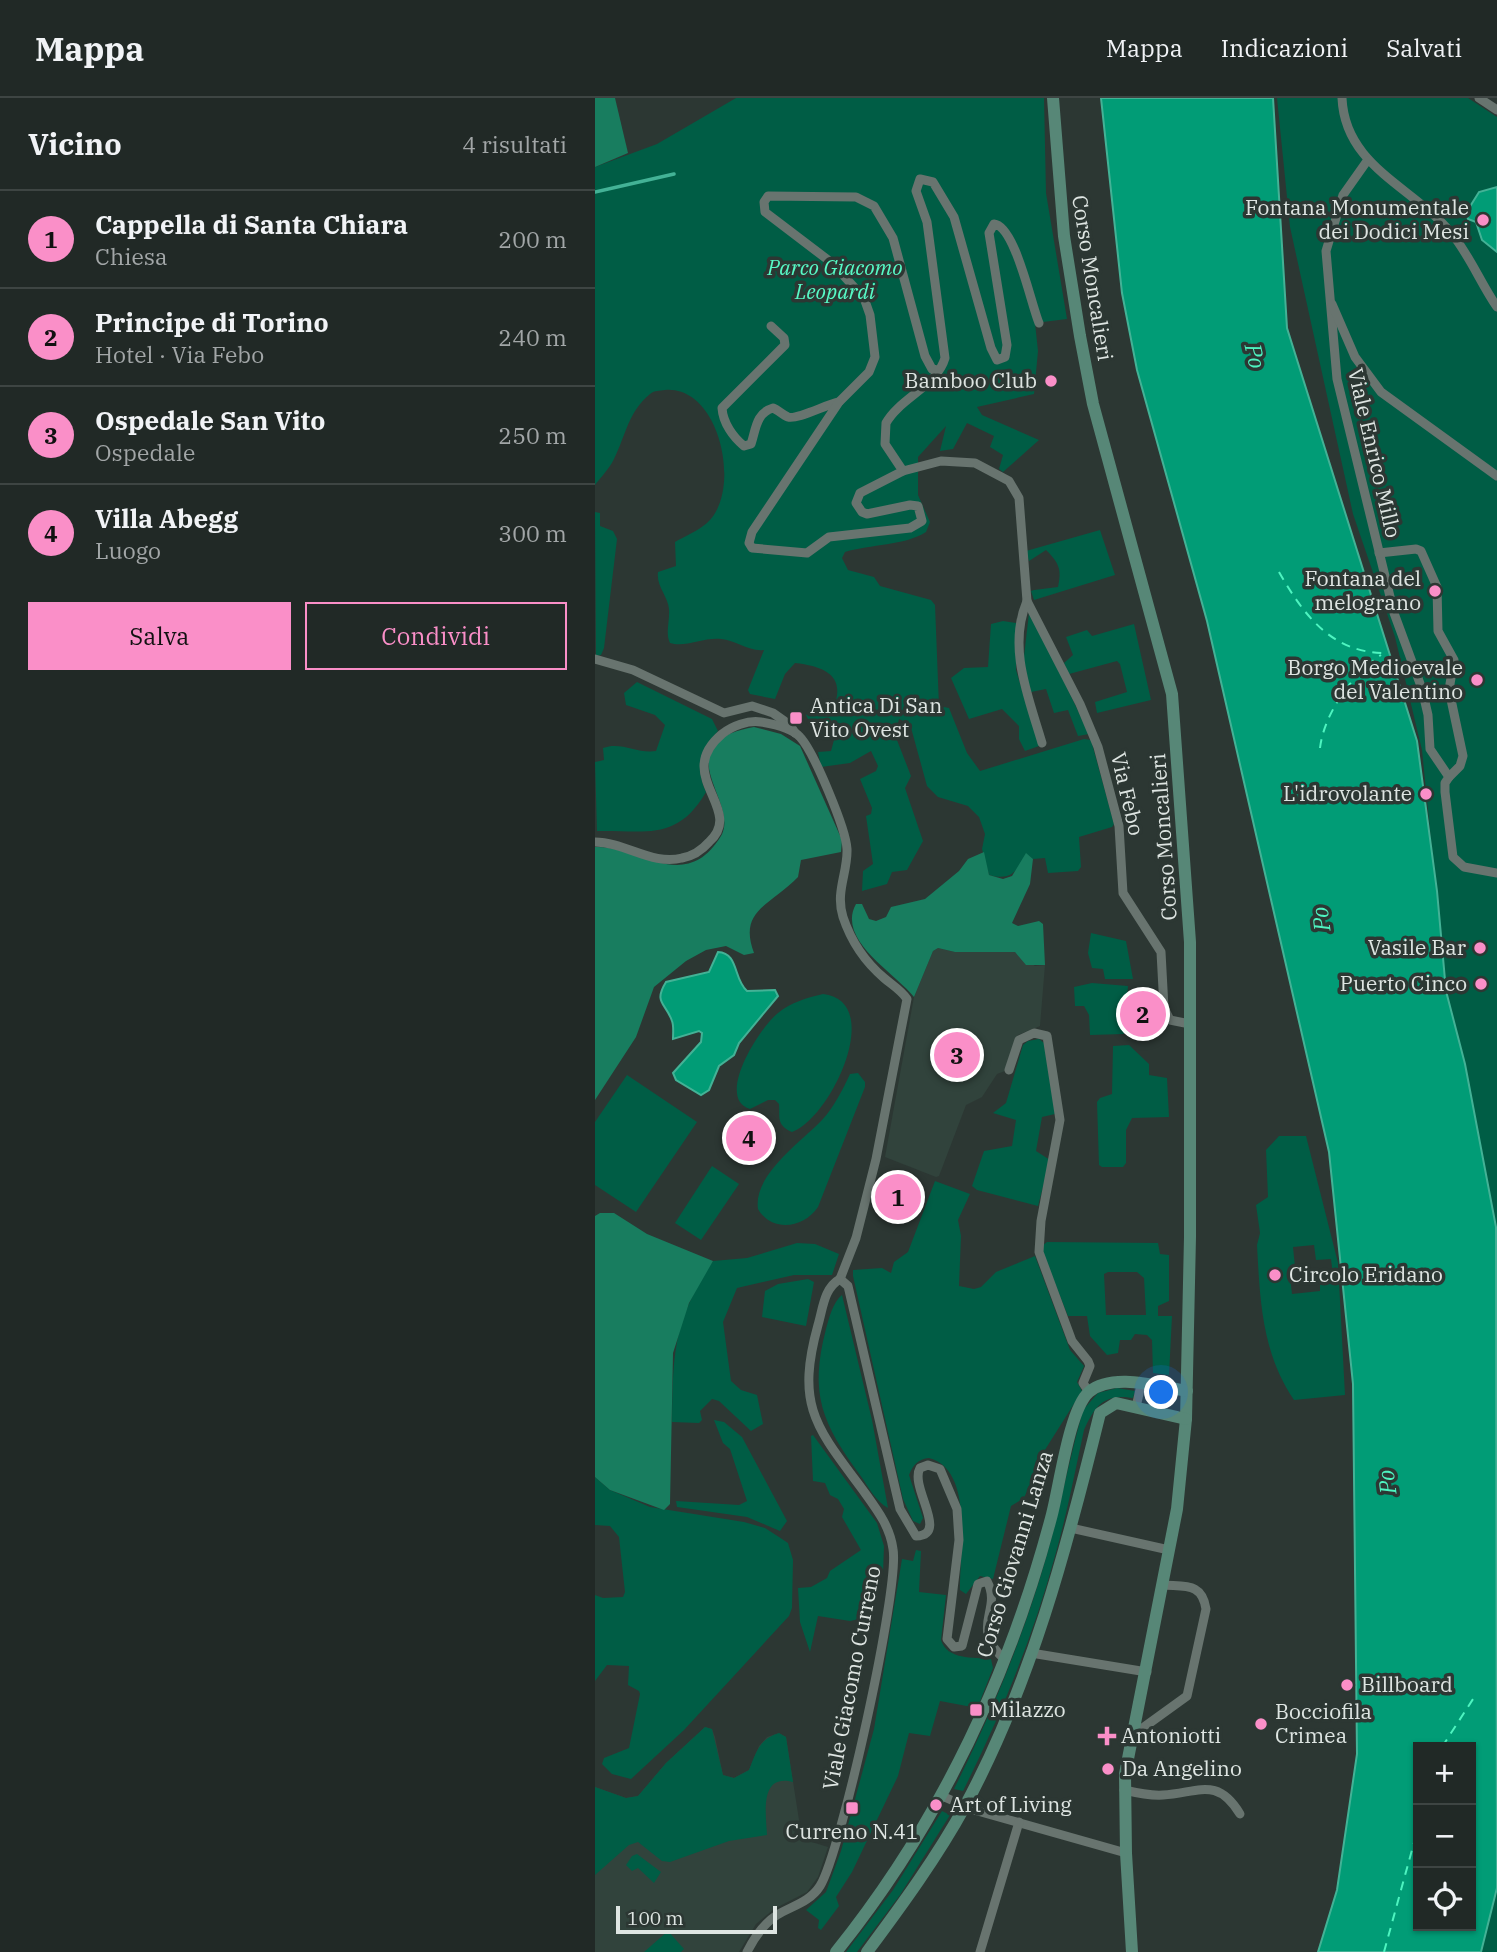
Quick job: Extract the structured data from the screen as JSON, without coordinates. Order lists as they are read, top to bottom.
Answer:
{
  "streets": {
    "main road": ["Corso Moncalieri", "Corso Giovanni Lanza"],
    "street": ["Viale Enrico Millo", "Via Febo", "Viale Giacomo Curreno"]
  },
  "crossings": [
    ["Corso Moncalieri", "Via Febo"],
    ["Corso Moncalieri", "Corso Giovanni Lanza"]
  ],
  "water": ["Po"],
  "parks": ["Parco Giacomo Leopardi"],
  "places": {
    "other": [
      "Fontana Monumentale dei Dodici Mesi",
      "Bamboo Club",
      "Fontana del melograno",
      "Borgo Medioevale del Valentino",
      "L'idrovolante",
      "Vasile Bar",
      "Puerto Cinco",
      "Circolo Eridano",
      "Billboard",
      "Bocciofila Crimea",
      "Da Angelino",
      "Art of Living"
    ],
    "transit": ["Antica Di San Vito Ovest", "Milazzo", "Curreno N.41"],
    "health": ["Antoniotti"]
  },
  "scale_bar": "100 m",
  "page": {
    "header": "Mappa",
    "nav": ["Mappa", "Indicazioni", "Salvati"],
    "heading": ["Vicino", "4 risultati"],
    "list": [
      {
        "mark": "1",
        "name": "Cappella di Santa Chiara",
        "note": "Chiesa",
        "value": "200 m"
      },
      {
        "mark": "2",
        "name": "Principe di Torino",
        "note": "Hotel · Via Febo",
        "value": "240 m"
      },
      {
        "mark": "3",
        "name": "Ospedale San Vito",
        "note": "Ospedale",
        "value": "250 m"
      },
      {
        "mark": "4",
        "name": "Villa Abegg",
        "note": "Luogo",
        "value": "300 m"
      }
    ],
    "buttons": ["Salva", "Condividi"],
    "pins": [
      "2",
      "3",
      "4",
      "1"
    ],
    "map_buttons": ["+", "−"],
    "scale": "100 m"
  }
}
